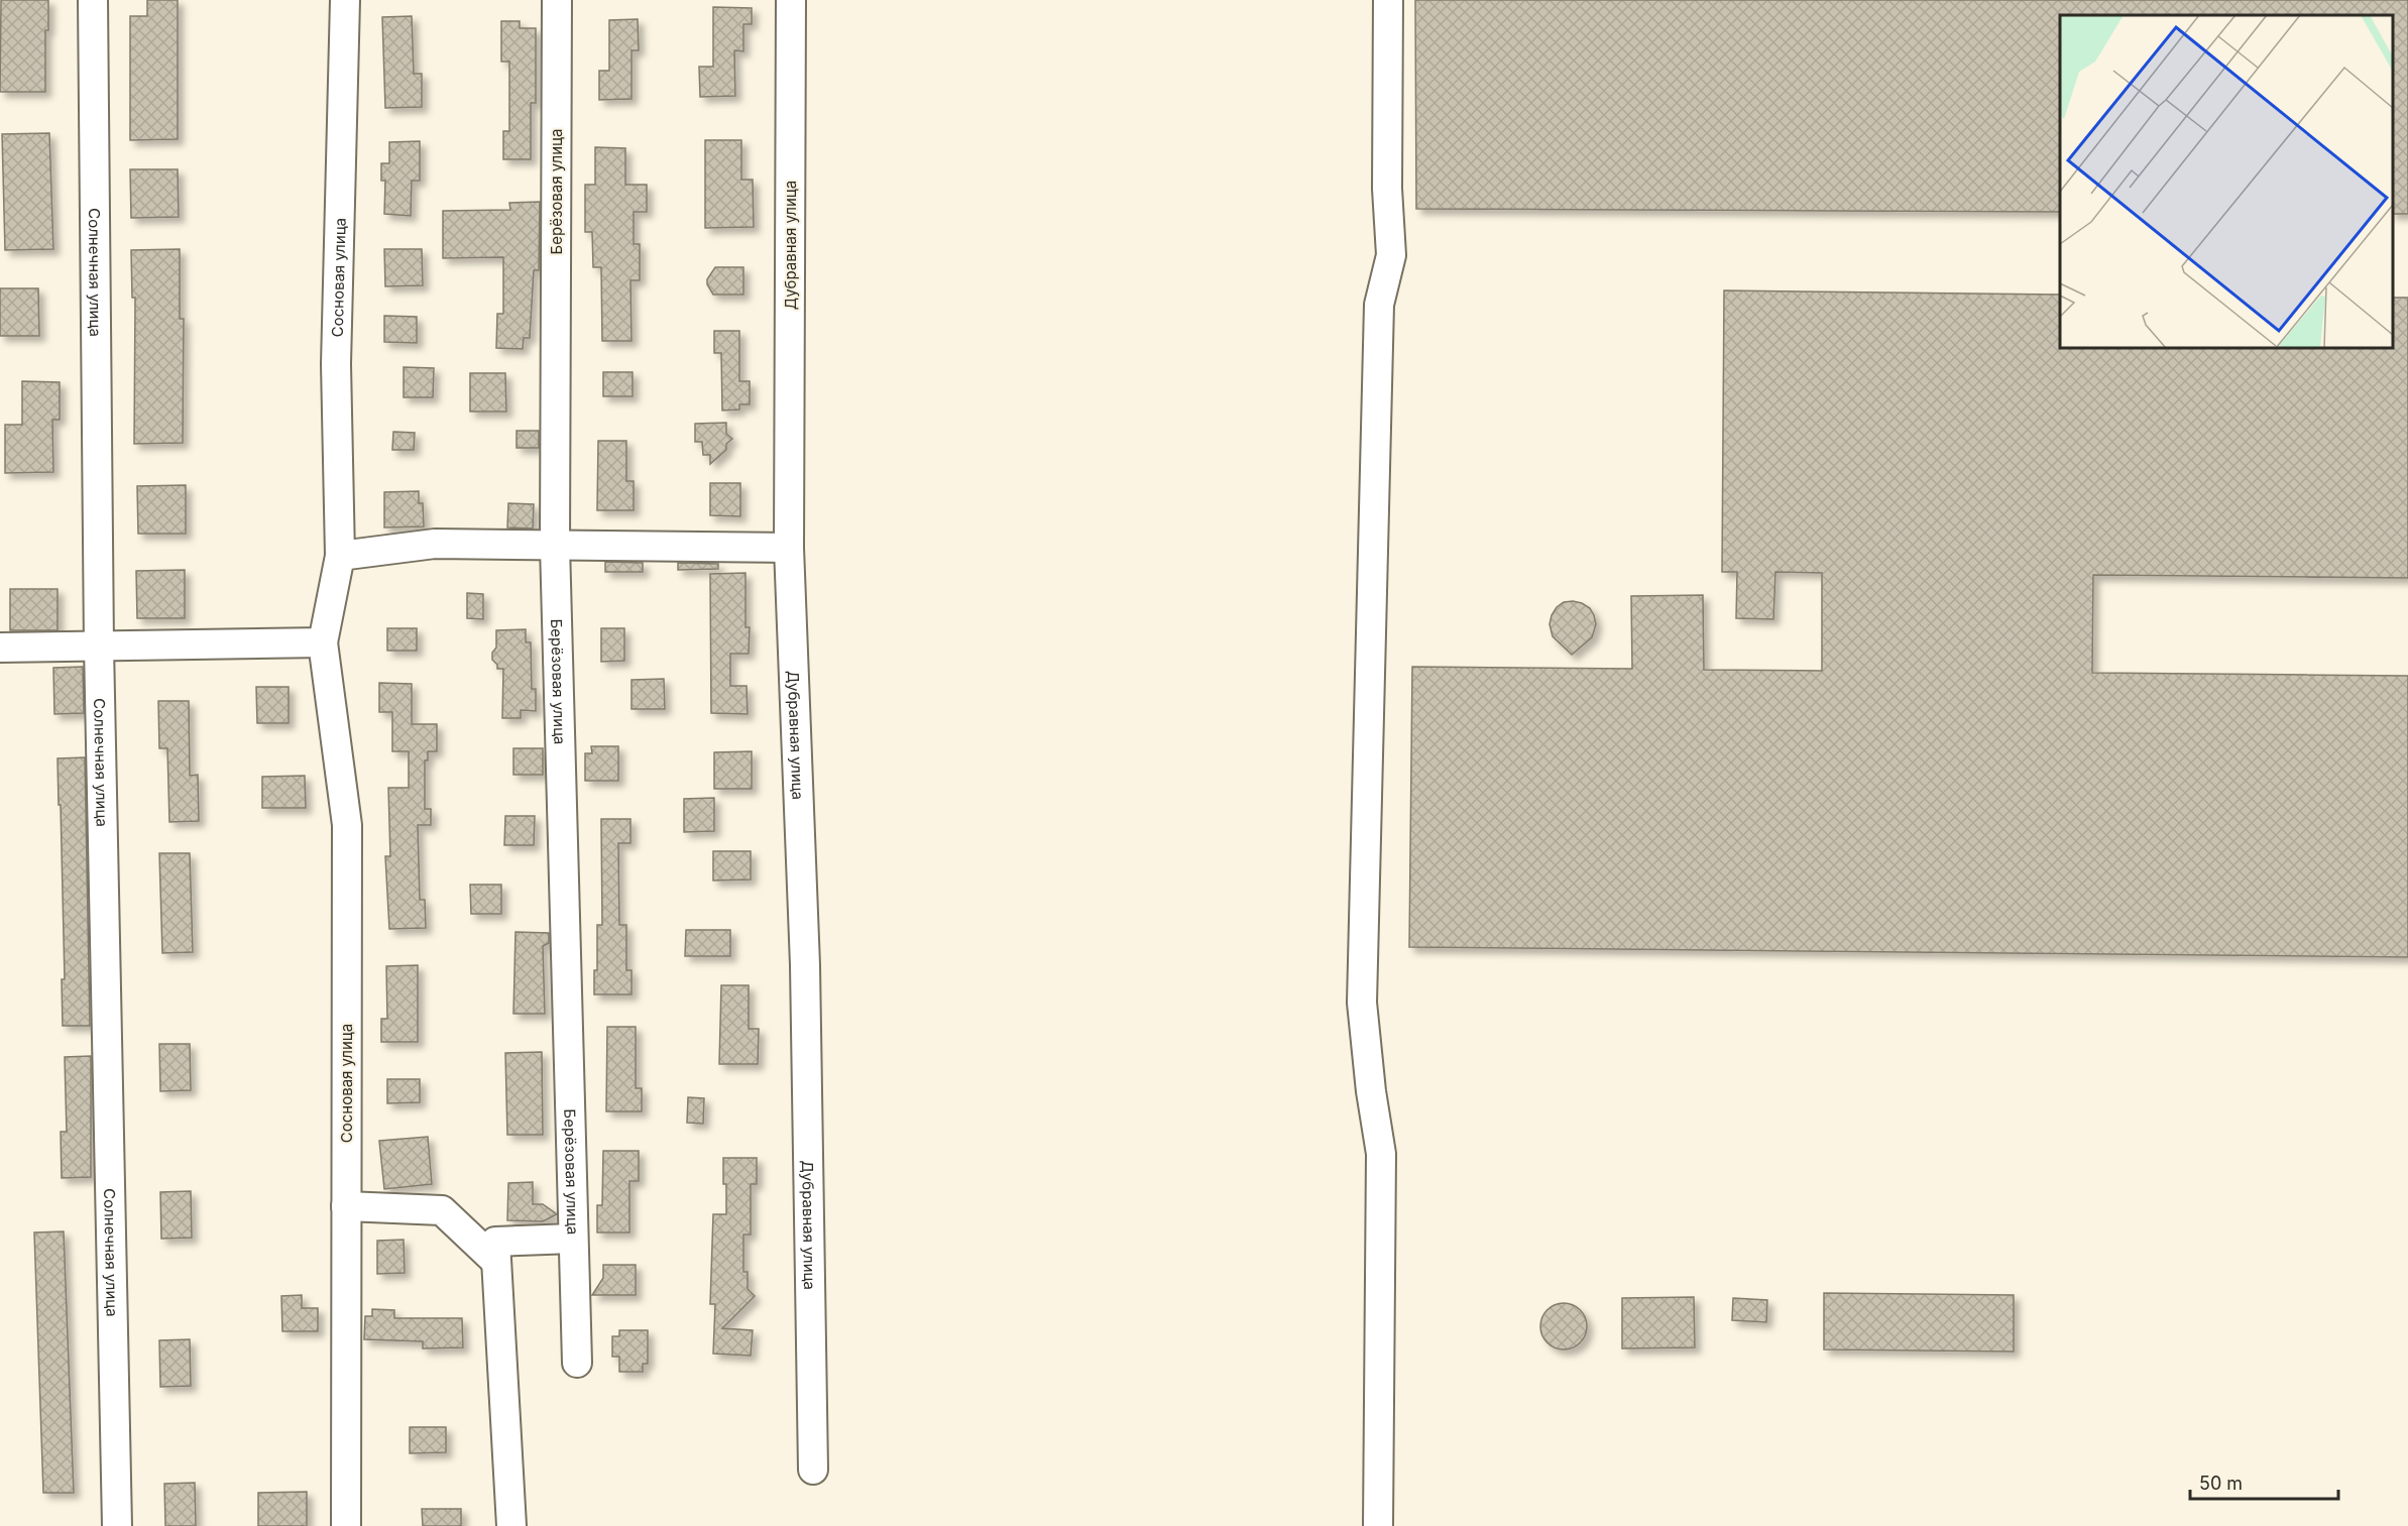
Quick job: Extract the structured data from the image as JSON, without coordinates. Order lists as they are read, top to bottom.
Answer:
{
  "streets": {
    "street": [
      "Берёзовая улица",
      "Дубравная улица",
      "Солнечная улица",
      "Сосновая улица"
    ]
  },
  "scale_bar": "50 m"
}
